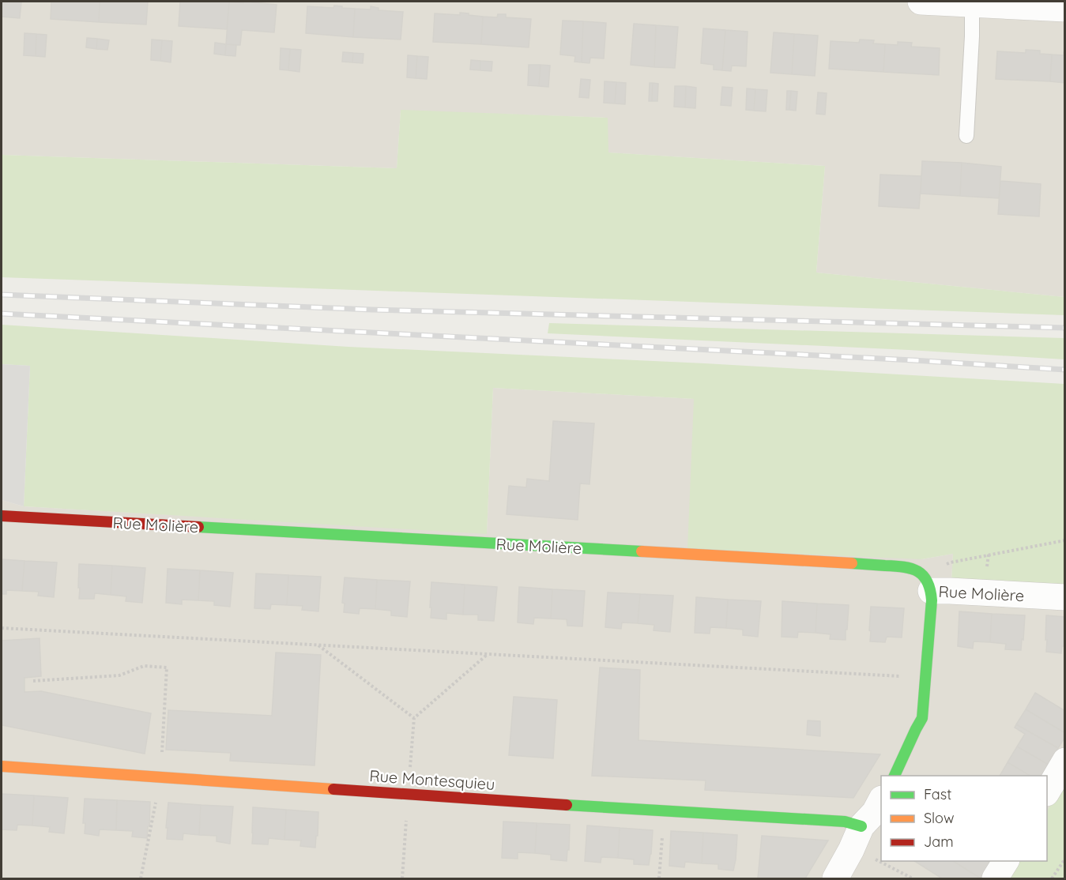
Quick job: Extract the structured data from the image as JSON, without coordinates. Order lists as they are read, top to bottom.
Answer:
{
  "streets": {
    "street": ["Rue Molière", "Rue Montesquieu"]
  },
  "legend": ["Fast", "Slow", "Jam"]
}
